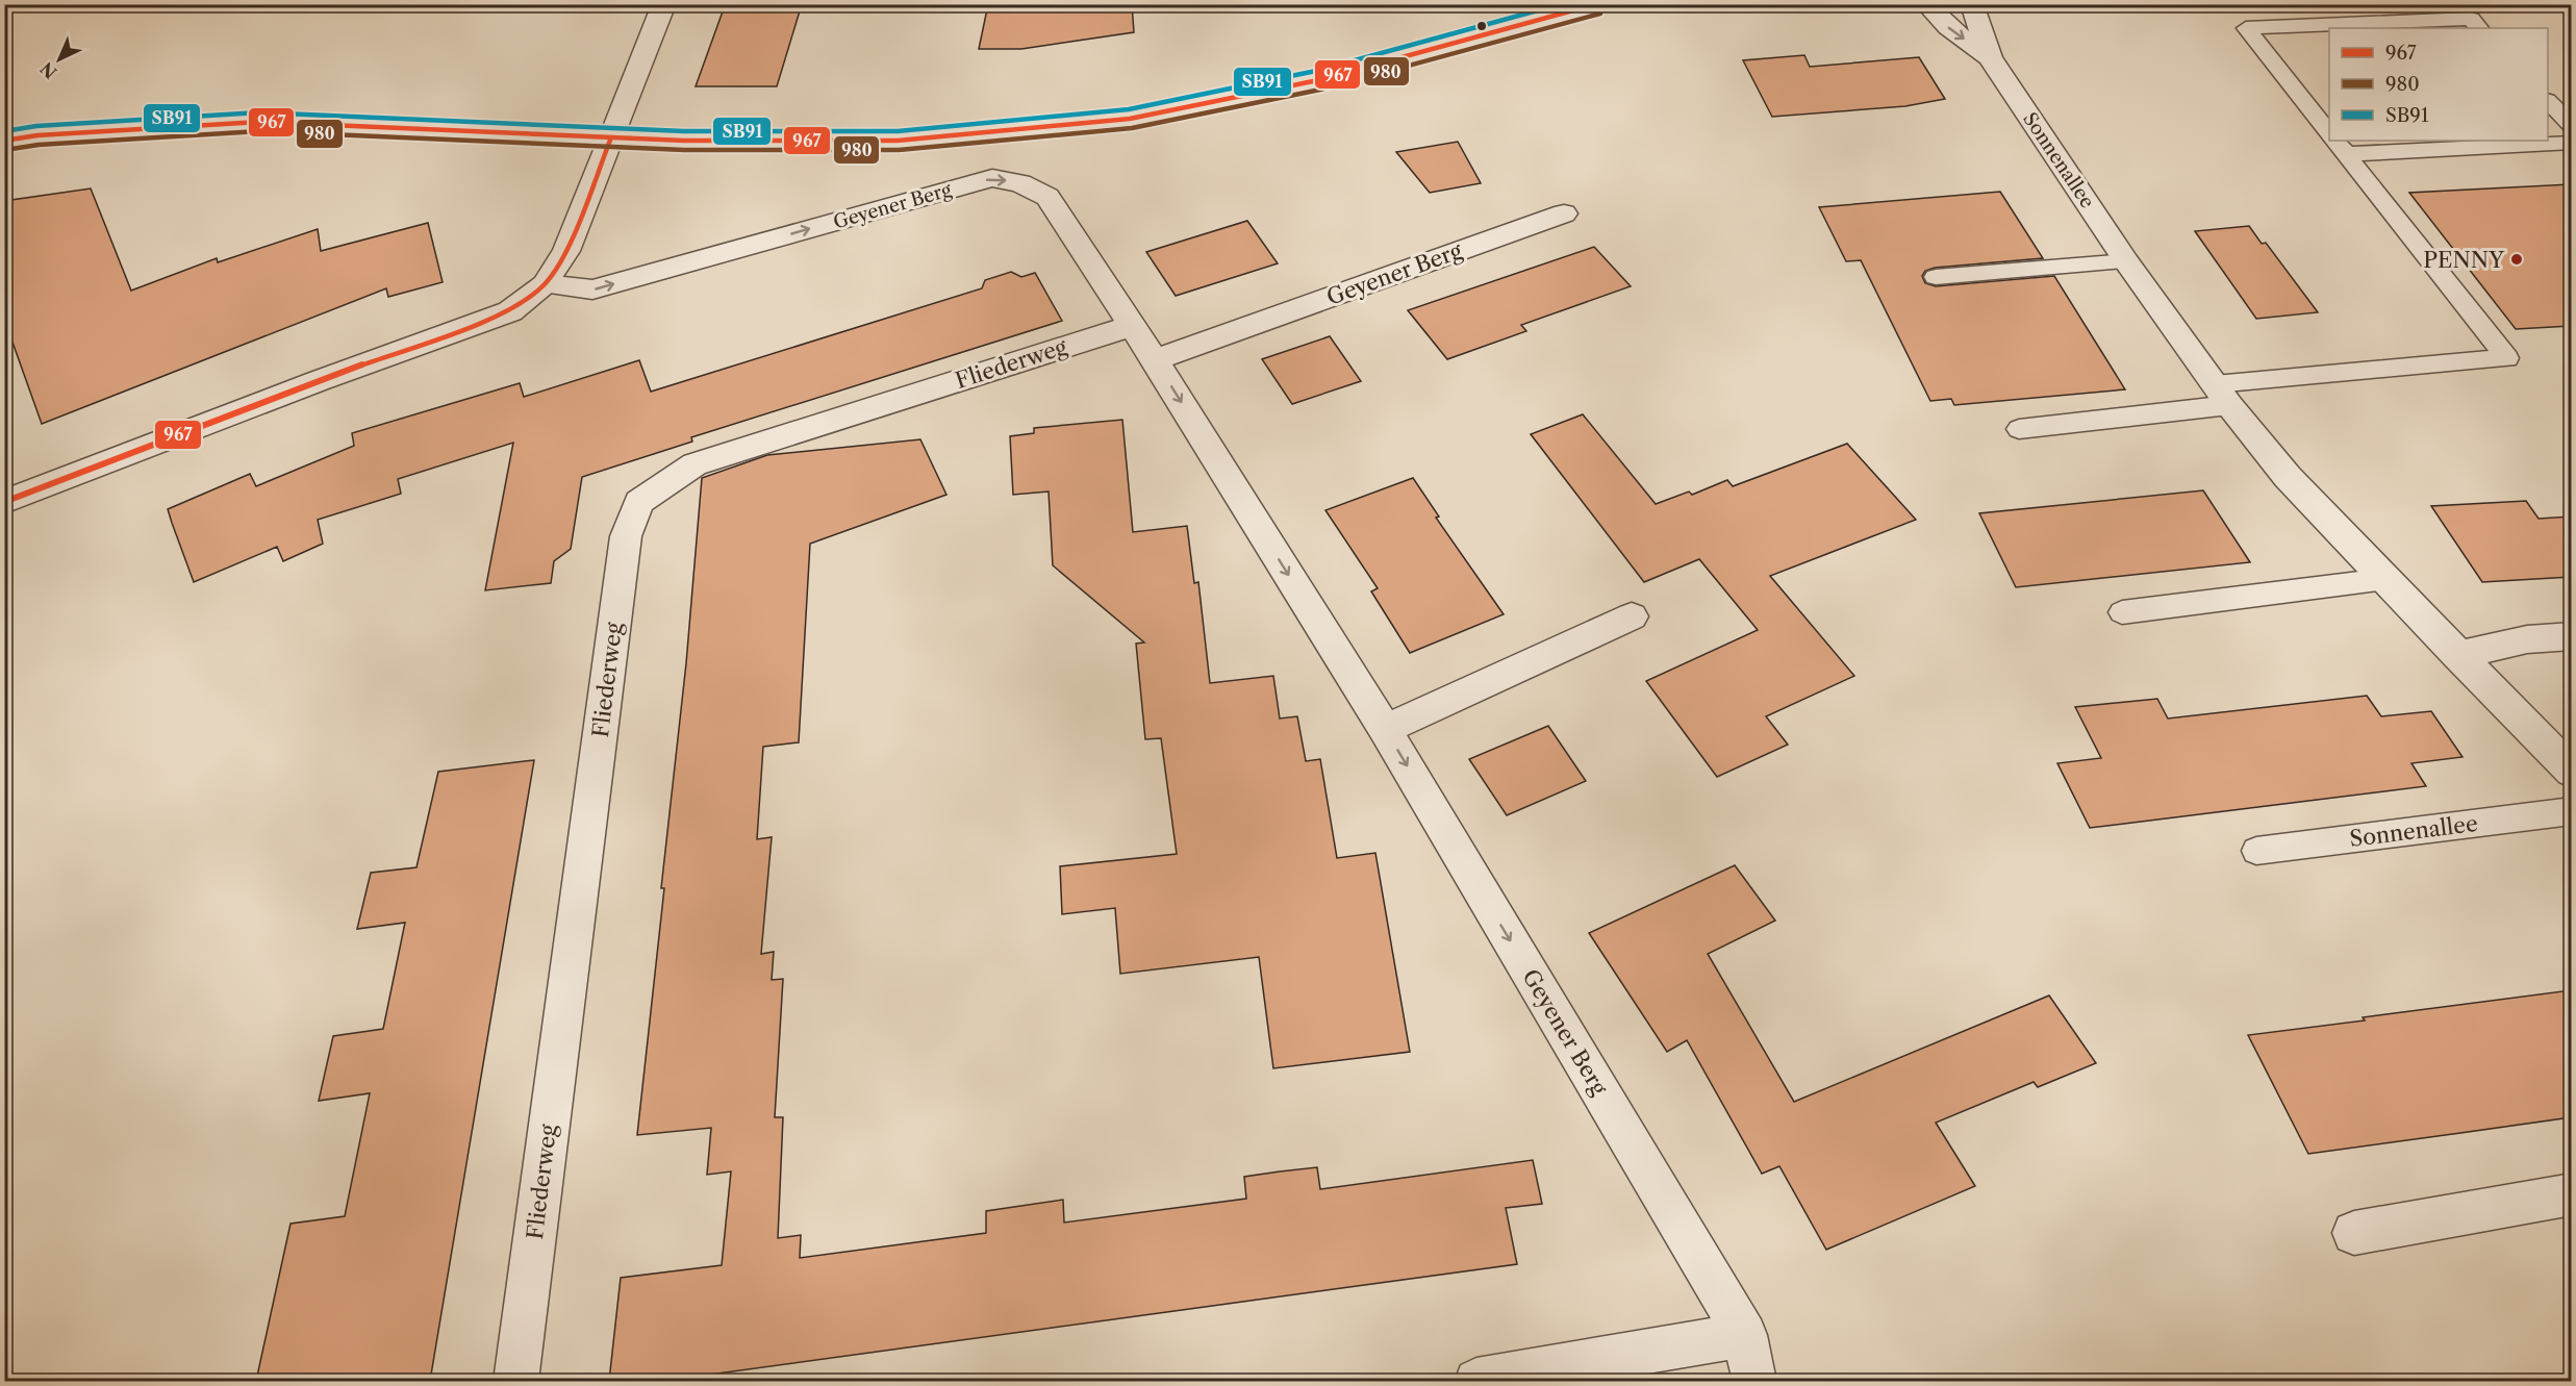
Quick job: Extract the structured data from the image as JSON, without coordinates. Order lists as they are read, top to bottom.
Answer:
{
  "streets": {
    "street": ["Sonnenallee", "Geyener Berg", "Fliederweg"]
  },
  "crossings": [
    ["Geyener Berg", "Fliederweg"]
  ],
  "one_way": ["Geyener Berg"],
  "places": ["PENNY"],
  "lines": ["transit line 967", "transit line SB91", "transit line 980"],
  "legend": ["967", "980", "SB91"],
  "north": "bottom left"
}
